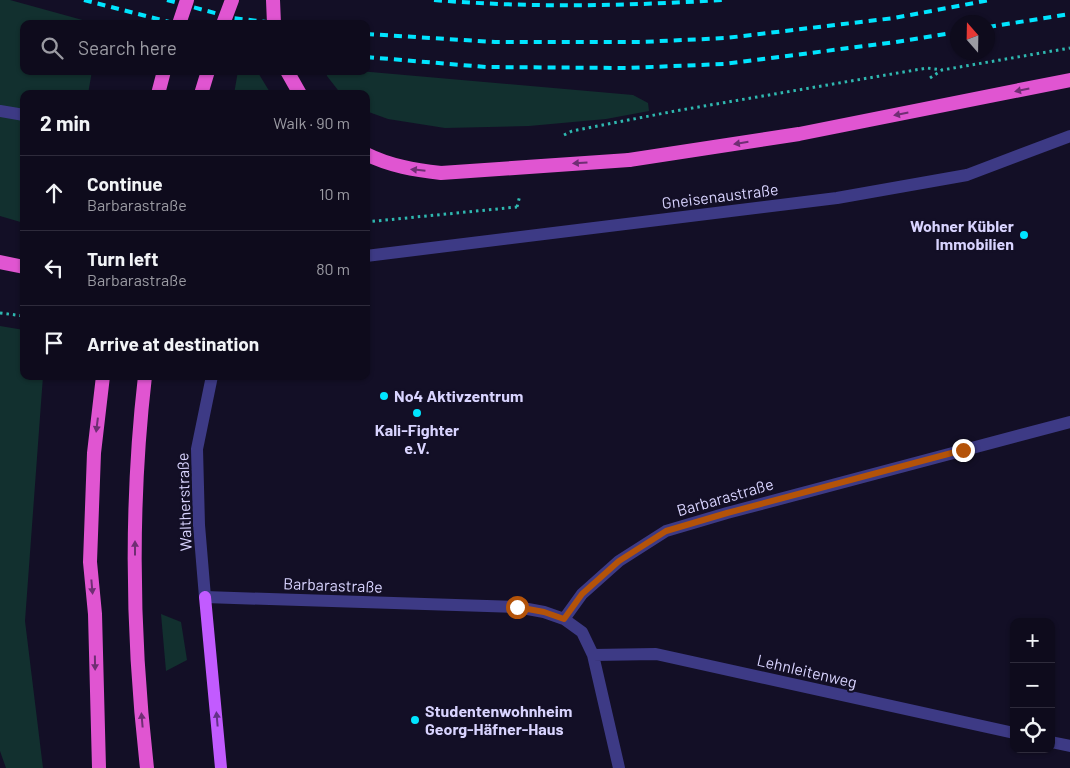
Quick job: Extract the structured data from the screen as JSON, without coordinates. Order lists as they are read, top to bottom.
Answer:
{
  "streets": {
    "street": [
      "Gneisenaustraße",
      "Barbarastraße",
      "Waltherstraße",
      "Lehnleitenweg"
    ]
  },
  "crossings": [
    ["Barbarastraße", "Waltherstraße"]
  ],
  "places": [
    "Wohner Kübler Immobilien",
    "No4 Aktivzentrum",
    "Kali-Fighter e.V.",
    "Studentenwohnheim Georg-Häfner-Haus"
  ],
  "north": "top",
  "page": {
    "search": "Search here",
    "heading": ["2 min", "Walk · 90 m"],
    "list": [
      ["Continue", "Barbarastraße", "10 m"],
      ["Turn left", "Barbarastraße", "80 m"],
      "Arrive at destination"
    ],
    "map_buttons": ["+", "−"]
  }
}
